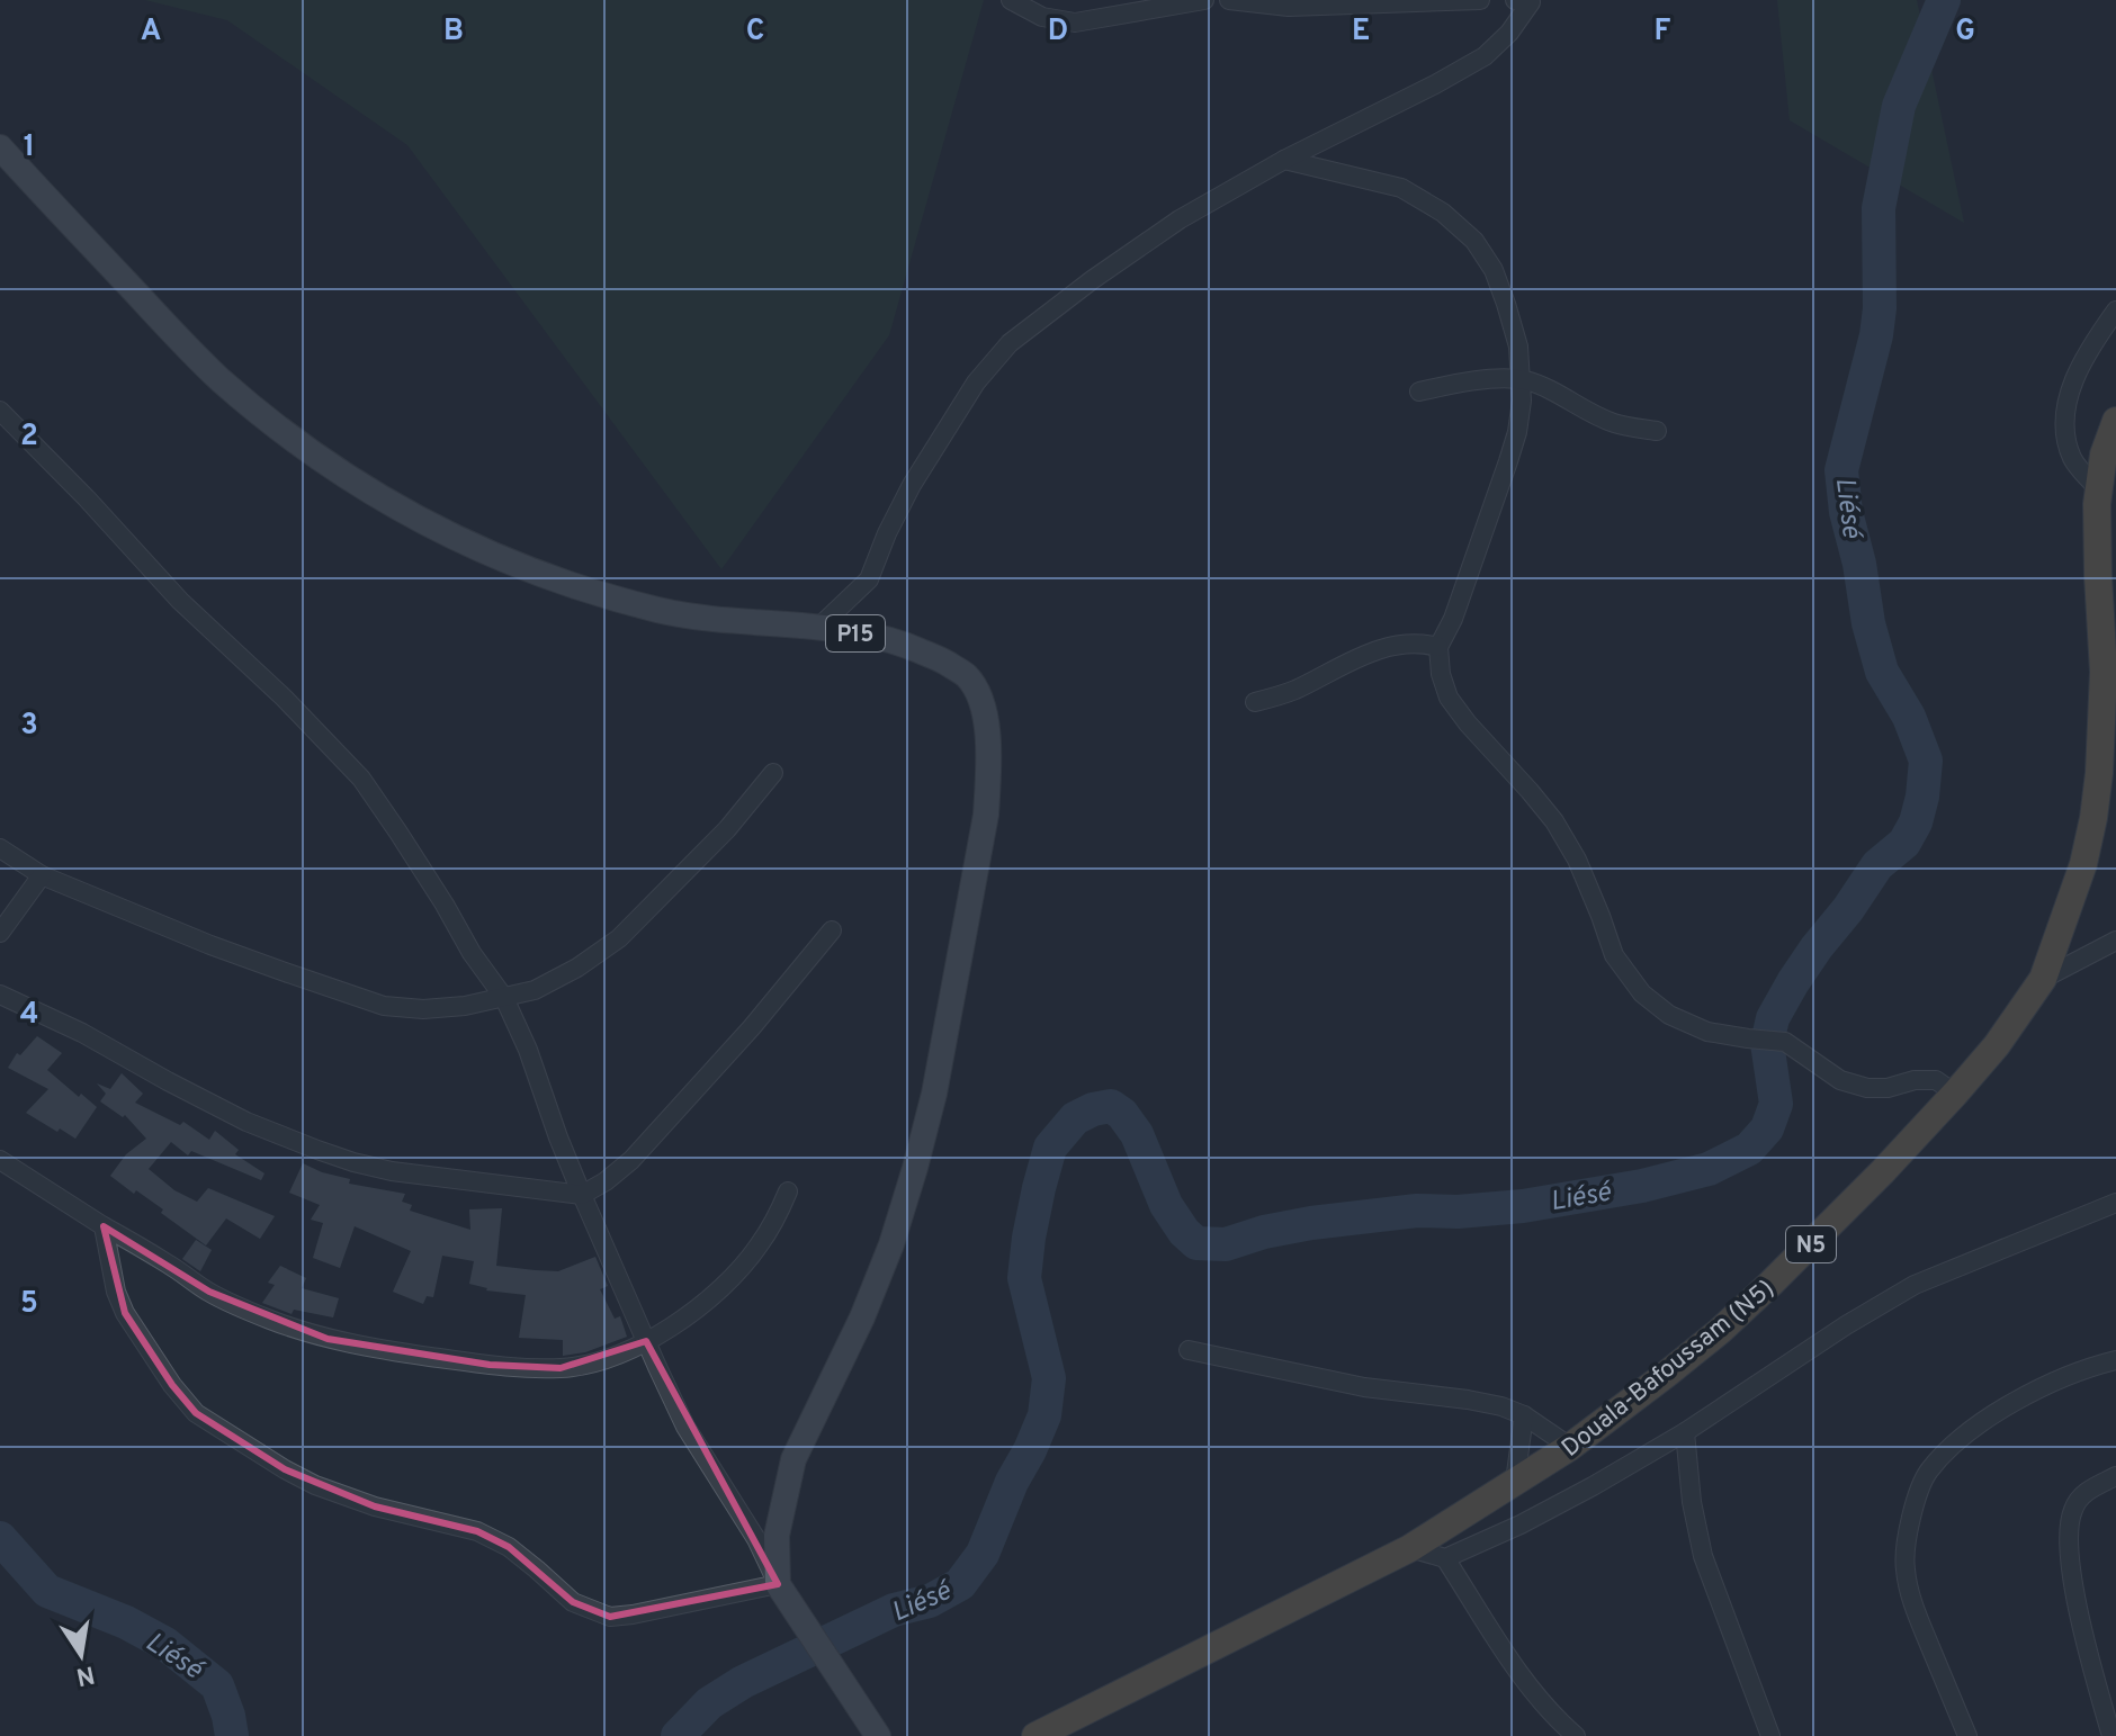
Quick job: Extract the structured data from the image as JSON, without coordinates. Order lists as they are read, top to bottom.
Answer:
{
  "streets": {
    "highway": ["N5", "Douala-Bafoussam (N5)"],
    "main road": ["P15"]
  },
  "water": ["Liésé"],
  "north": "bottom",
  "grid": {
    "columns": [
      "A",
      "B",
      "C",
      "D",
      "E",
      "F",
      "G"
    ],
    "rows": [
      "1",
      "2",
      "3",
      "4",
      "5"
    ]
  }
}
